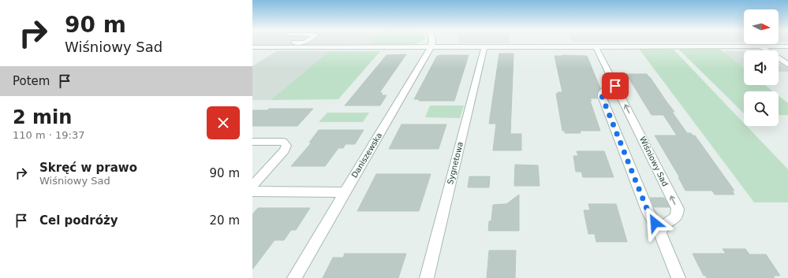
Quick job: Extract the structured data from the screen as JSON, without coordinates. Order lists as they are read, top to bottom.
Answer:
{
  "streets": {
    "street": ["Daniszewska", "Wiśniowy Sad", "Sygnetowa"]
  },
  "north": "right",
  "page": {
    "turn": ["90 m", "Wiśniowy Sad"],
    "then": "Potem",
    "heading": ["2 min", "110 m · 19:37"],
    "list": [
      {
        "name": "Skręć w prawo",
        "note": "Wiśniowy Sad",
        "value": "90 m"
      },
      {
        "name": "Cel podróży",
        "value": "20 m"
      }
    ]
  }
}
